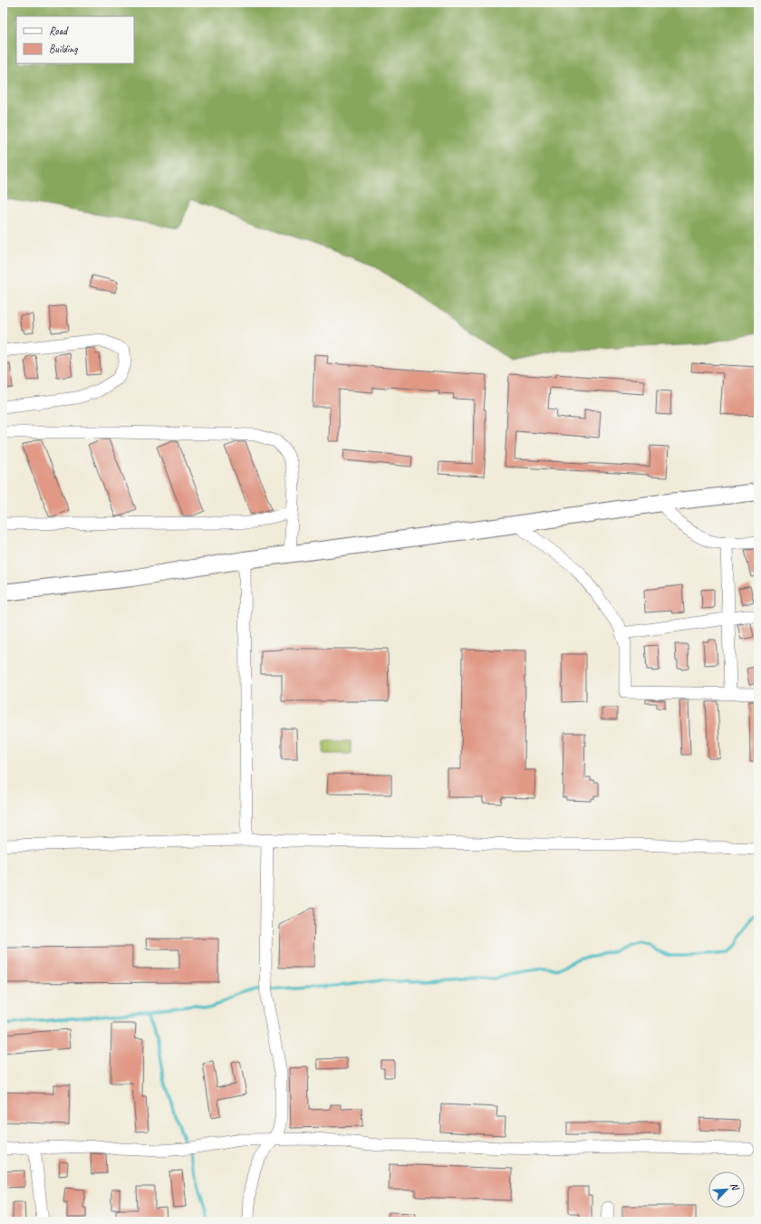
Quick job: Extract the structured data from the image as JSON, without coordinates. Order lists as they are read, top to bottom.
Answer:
{
  "legend": ["Road", "Building"],
  "north": "top right"
}
